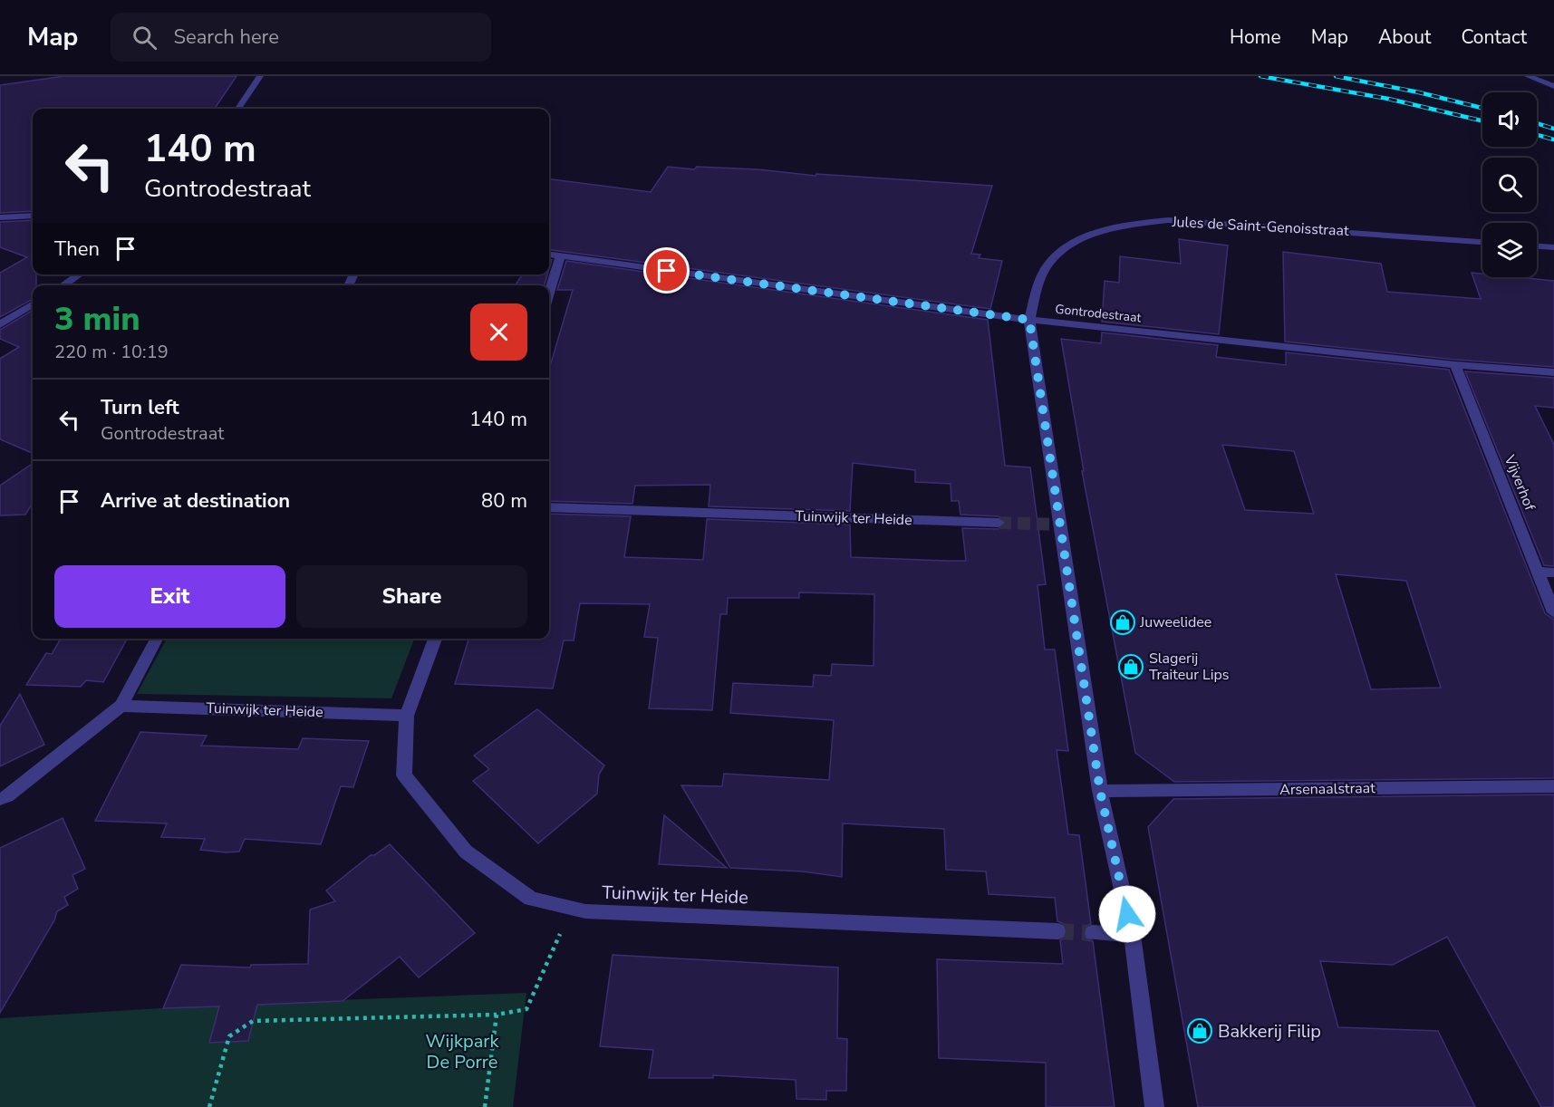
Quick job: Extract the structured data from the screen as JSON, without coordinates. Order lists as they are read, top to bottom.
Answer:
{
  "streets": {
    "street": [
      "Jules de Saint-Genoisstraat",
      "Gontrodestraat",
      "Vijverhof",
      "Tuinwijk ter Heide",
      "Arsenaalstraat"
    ]
  },
  "crossings": [
    ["Jules de Saint-Genoisstraat", "Gontrodestraat"],
    ["Jules de Saint-Genoisstraat", "Arsenaalstraat"],
    ["Gontrodestraat", "Vijverhof"]
  ],
  "parks": ["Wijkpark De Porre"],
  "places": {
    "shop": ["Juweelidee", "Slagerij Traiteur Lips", "Bakkerij Filip"]
  },
  "page": {
    "header": "Map",
    "search": "Search here",
    "nav": [
      "Home",
      "Map",
      "About",
      "Contact"
    ],
    "turn": ["140 m", "Gontrodestraat"],
    "then": "Then",
    "heading": ["3 min", "220 m · 10:19"],
    "list": [
      {
        "name": "Turn left",
        "note": "Gontrodestraat",
        "value": "140 m"
      },
      {
        "name": "Arrive at destination",
        "value": "80 m"
      }
    ],
    "buttons": ["Exit", "Share"]
  }
}
